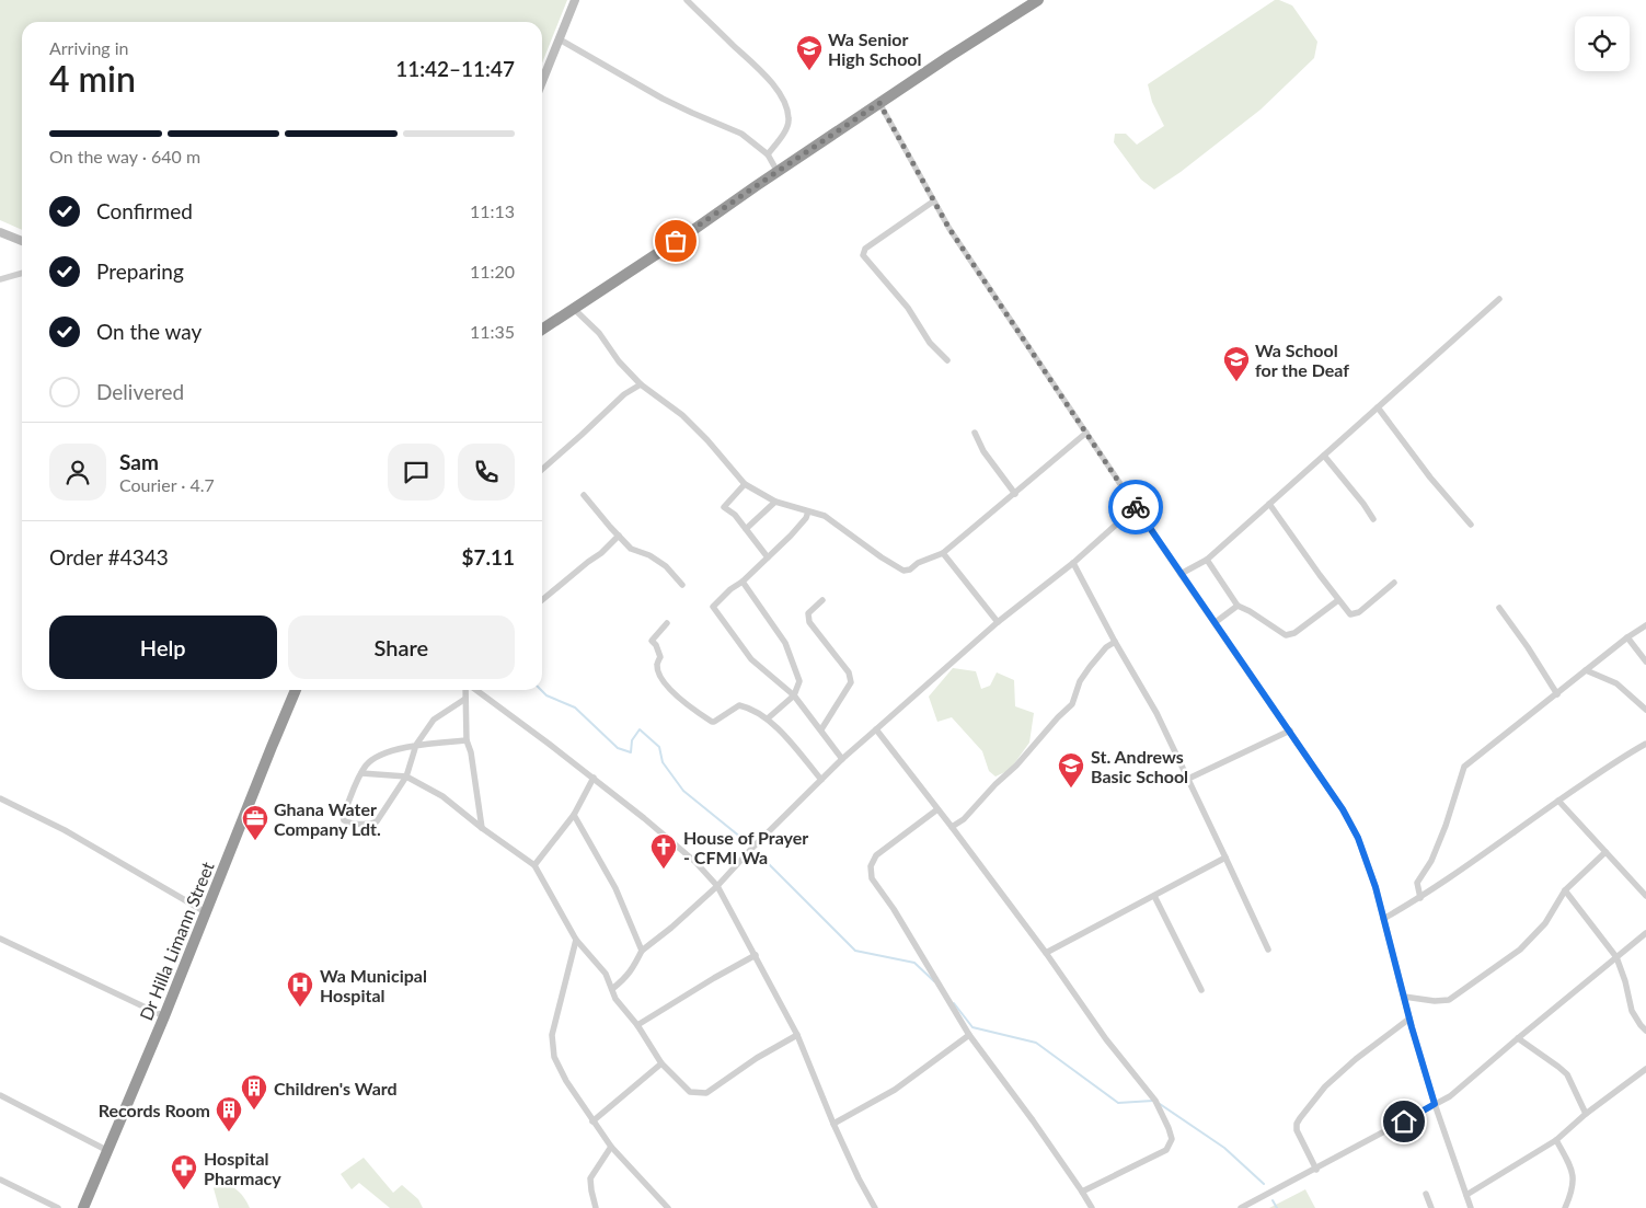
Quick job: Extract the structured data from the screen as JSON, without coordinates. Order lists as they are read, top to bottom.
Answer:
{
  "streets": {
    "highway": ["Dr Hilla Limann Street"]
  },
  "places": {
    "school or university": ["Wa Senior High School", "Wa School for the Deaf", "St. Andrews Basic School"],
    "office": ["Ghana Water Company Ldt."],
    "church": ["House of Prayer - CFMI Wa"],
    "hospital": ["Wa Municipal Hospital"],
    "building": ["Children's Ward", "Records Room"],
    "pharmacy": ["Hospital Pharmacy"]
  },
  "page": {
    "heading": ["4 min", "Arriving in", "11:42–11:47"],
    "panel": [
      "Sam",
      "Courier · 4.7",
      "Order #4343",
      "$7.11"
    ],
    "bar": "On the way · 640 m",
    "list": [
      ["Confirmed", "11:13"],
      ["Preparing", "11:20"],
      ["On the way", "11:35"],
      "Delivered"
    ],
    "buttons": ["Help", "Share"]
  }
}
